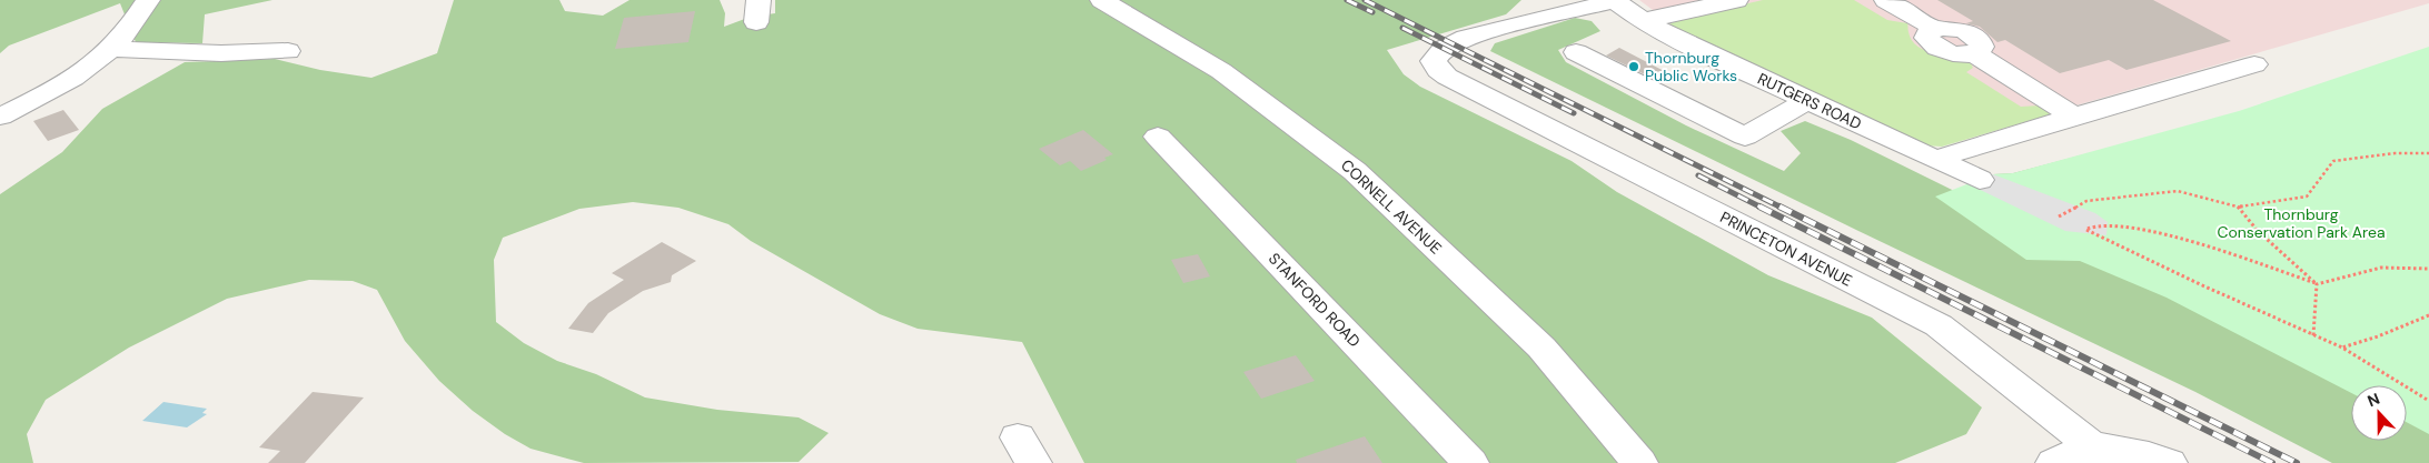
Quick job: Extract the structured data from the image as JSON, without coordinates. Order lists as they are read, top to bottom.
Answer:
{
  "streets": {
    "street": [
      "RUTGERS ROAD",
      "CORNELL AVENUE",
      "PRINCETON AVENUE",
      "STANFORD ROAD"
    ]
  },
  "crossings": [
    ["RUTGERS ROAD", "PRINCETON AVENUE"]
  ],
  "parks": ["Thornburg Conservation Park Area"],
  "places": ["Thornburg Public Works"],
  "north": "top"
}
